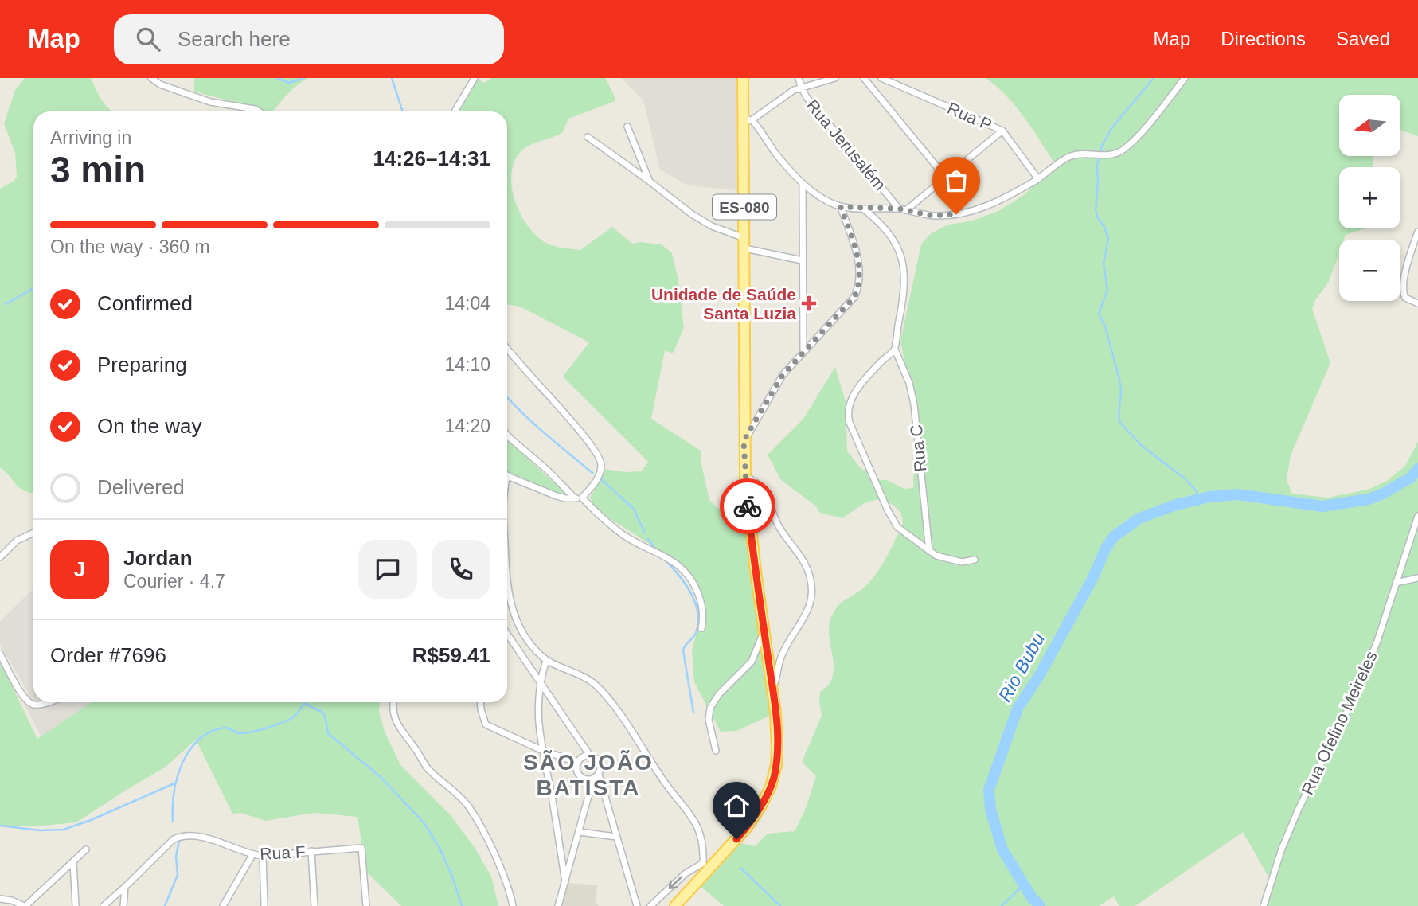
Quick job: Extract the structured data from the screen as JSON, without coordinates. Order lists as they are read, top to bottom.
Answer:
{
  "streets": {
    "main road": ["ES-080"],
    "street": [
      "Rua P",
      "Rua Jerusalém",
      "Rua C",
      "Rua Ofelino Meireles",
      "Rua F"
    ]
  },
  "districts": ["SÃO JOÃO BATISTA"],
  "water": ["Rio Bubu"],
  "places": {
    "health": ["Unidade de Saúde Santa Luzia"]
  },
  "north": "left",
  "page": {
    "header": "Map",
    "search": "Search here",
    "nav": ["Map", "Directions", "Saved"],
    "map_buttons": ["+", "−"],
    "heading": ["3 min", "Arriving in", "14:26–14:31"],
    "panel": [
      "Jordan",
      "Courier · 4.7",
      "Order #7696",
      "R$59.41"
    ],
    "bar": "On the way · 360 m",
    "list": [
      ["Confirmed", "14:04"],
      ["Preparing", "14:10"],
      ["On the way", "14:20"],
      "Delivered"
    ],
    "round": "J"
  }
}
